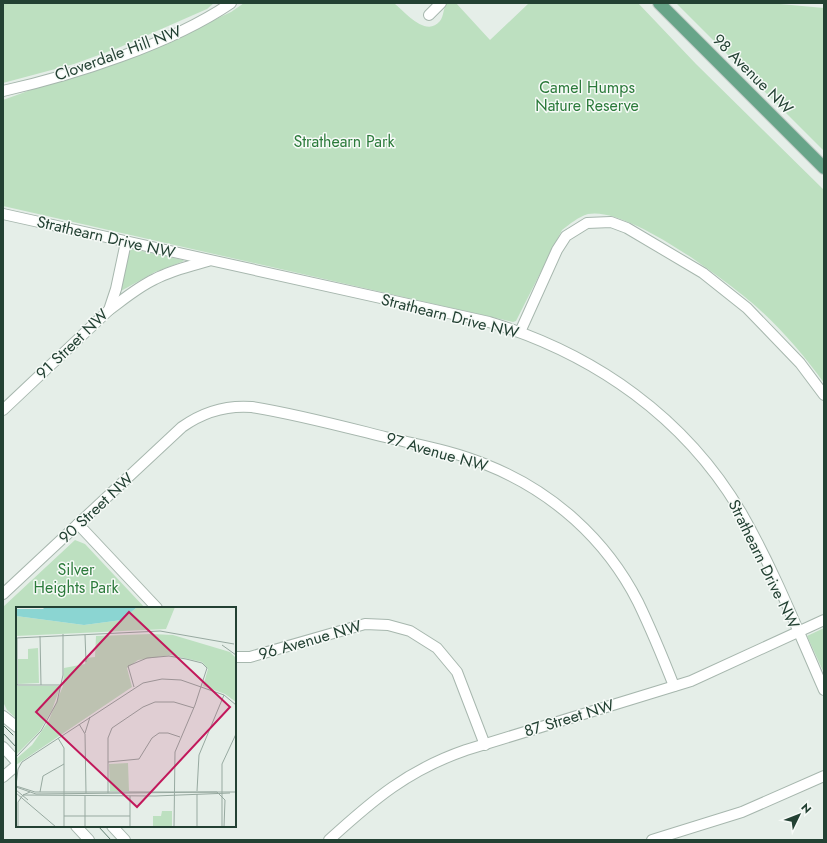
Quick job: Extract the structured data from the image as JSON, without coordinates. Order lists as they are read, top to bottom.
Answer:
{
  "streets": {
    "main road": ["98 Avenue NW"],
    "street": [
      "Cloverdale Hill NW",
      "Strathearn Drive NW",
      "91 Street NW",
      "97 Avenue NW",
      "90 Street NW",
      "96 Avenue NW",
      "87 Street NW"
    ]
  },
  "crossings": [
    ["Strathearn Drive NW", "91 Street NW"],
    ["Strathearn Drive NW", "87 Street NW"],
    ["97 Avenue NW", "90 Street NW"],
    ["97 Avenue NW", "87 Street NW"],
    ["96 Avenue NW", "87 Street NW"]
  ],
  "parks": ["Camel Humps Nature Reserve", "Strathearn Park", "Silver Heights Park"],
  "north": "top right"
}
